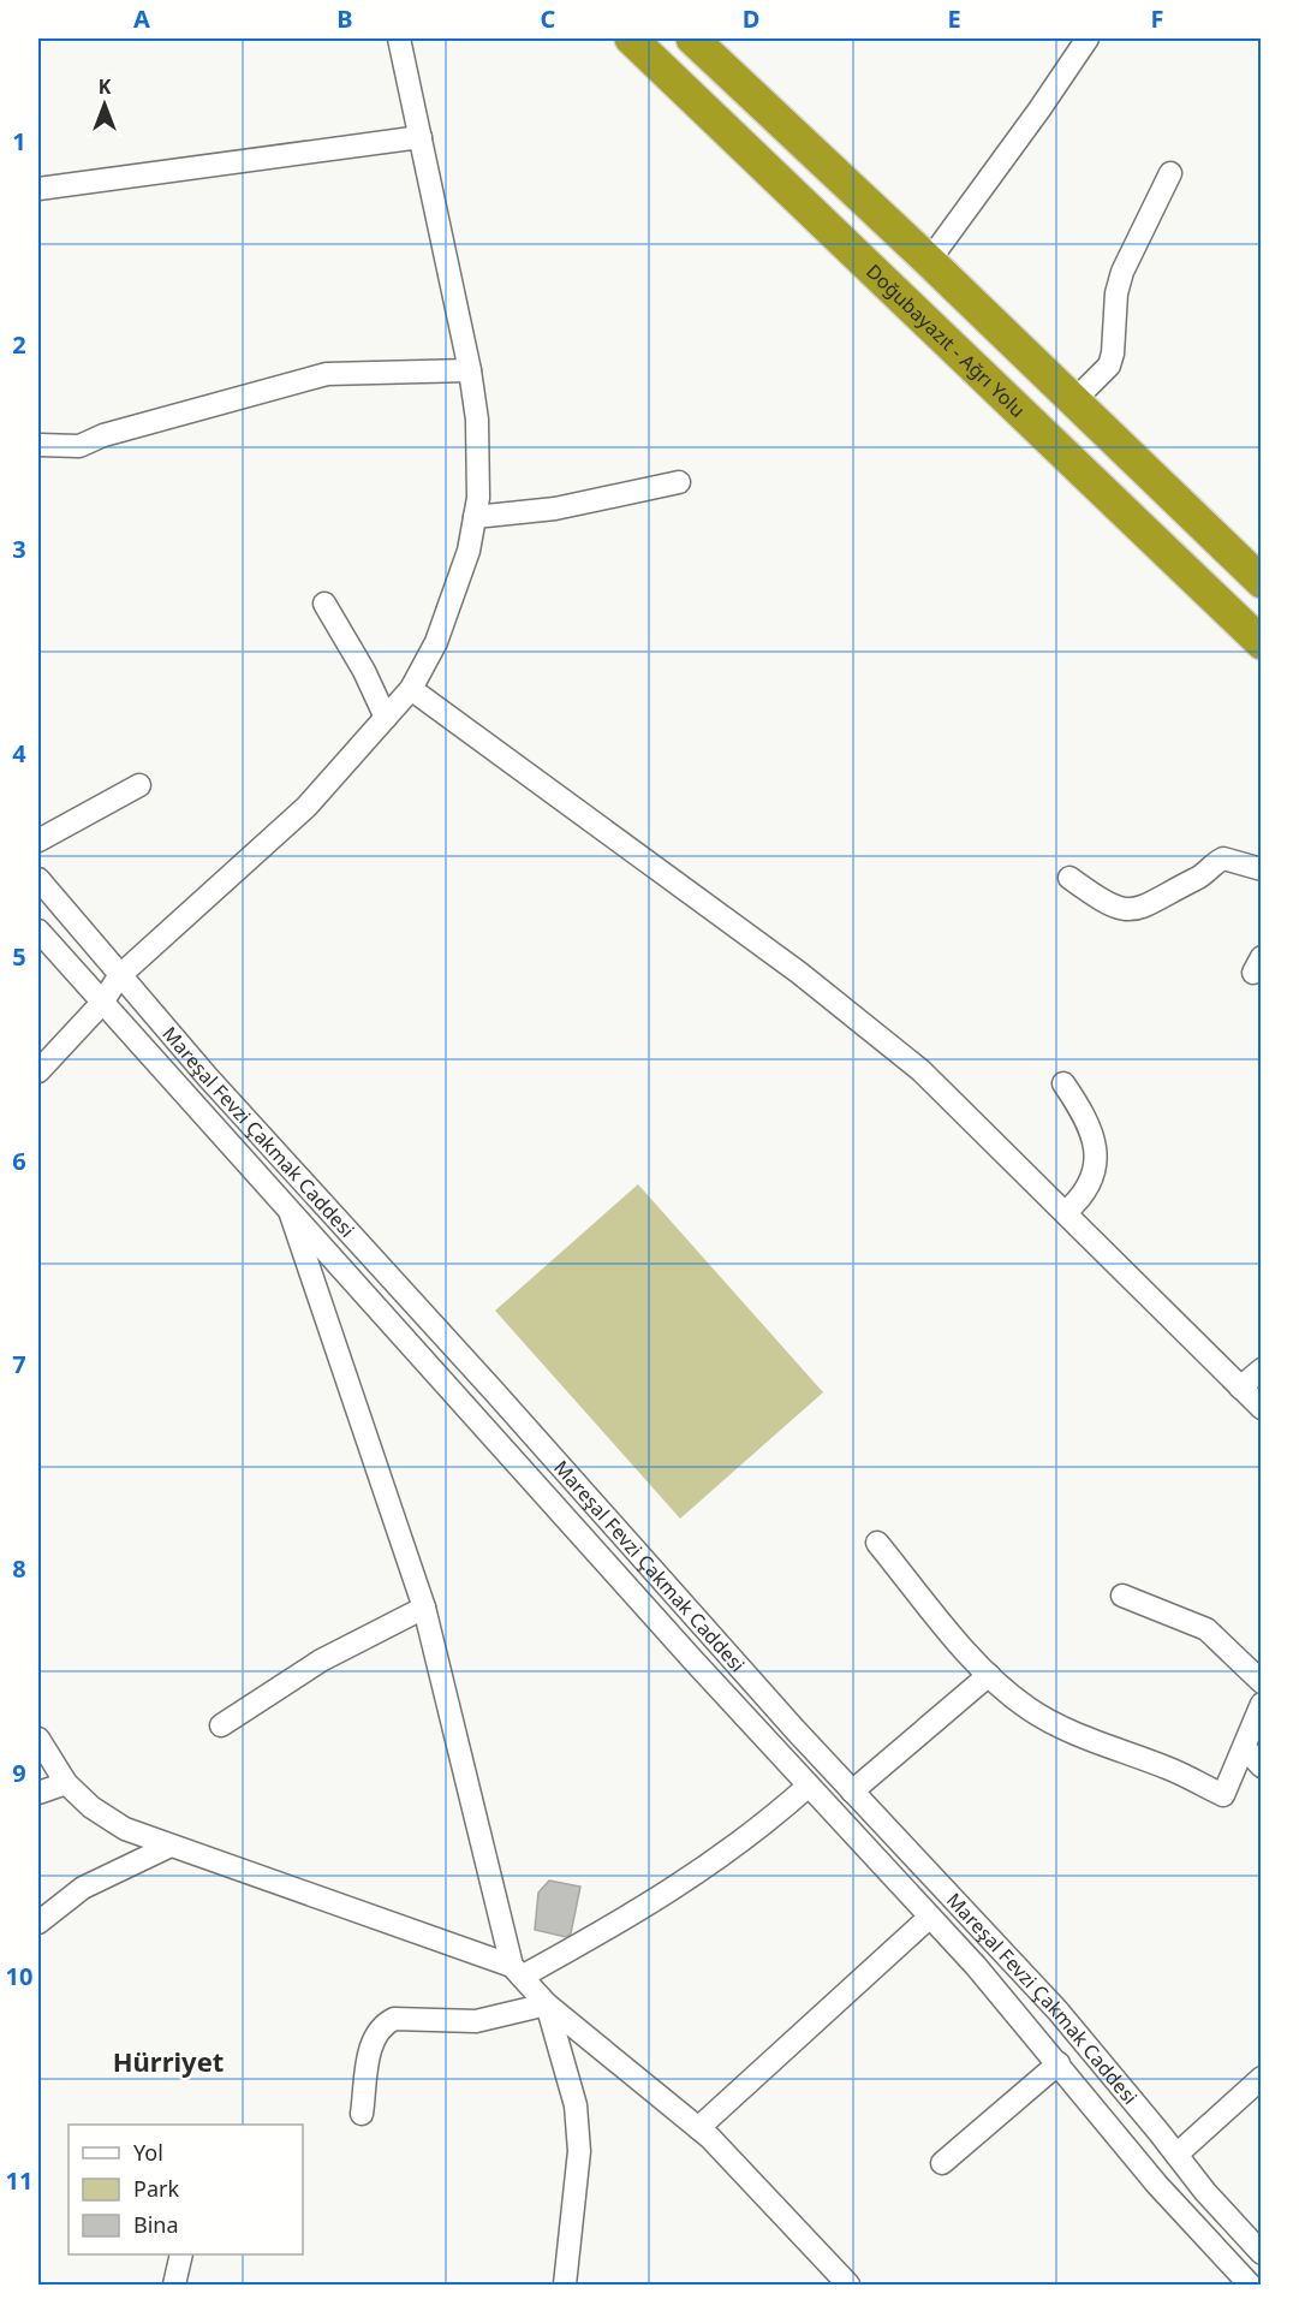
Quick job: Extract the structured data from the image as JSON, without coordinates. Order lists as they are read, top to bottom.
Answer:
{
  "streets": {
    "highway": ["Doğubayazıt - Ağrı Yolu"],
    "street": ["Mareşal Fevzi Çakmak Caddesi"]
  },
  "districts": ["Hürriyet"],
  "legend": ["Yol", "Park", "Bina"],
  "north": "top",
  "grid": {
    "columns": [
      "A",
      "B",
      "C",
      "D",
      "E",
      "F"
    ],
    "rows": [
      "1",
      "2",
      "3",
      "4",
      "5",
      "6",
      "7",
      "8",
      "9",
      "10",
      "11"
    ]
  }
}
